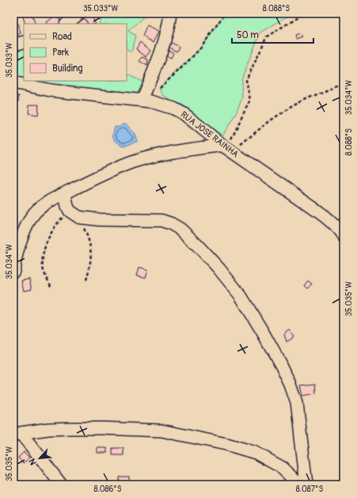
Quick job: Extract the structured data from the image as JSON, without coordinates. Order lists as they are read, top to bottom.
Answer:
{
  "streets": {
    "street": ["RUA JOSE RAINHA"]
  },
  "legend": ["Road", "Park", "Building"],
  "scale_bar": "50 m",
  "north": "bottom left",
  "coordinates": [
    "35.033°W",
    "8.088°S",
    "35.034°W",
    "35.035°W",
    "8.086°S",
    "8.087°S"
  ]
}
